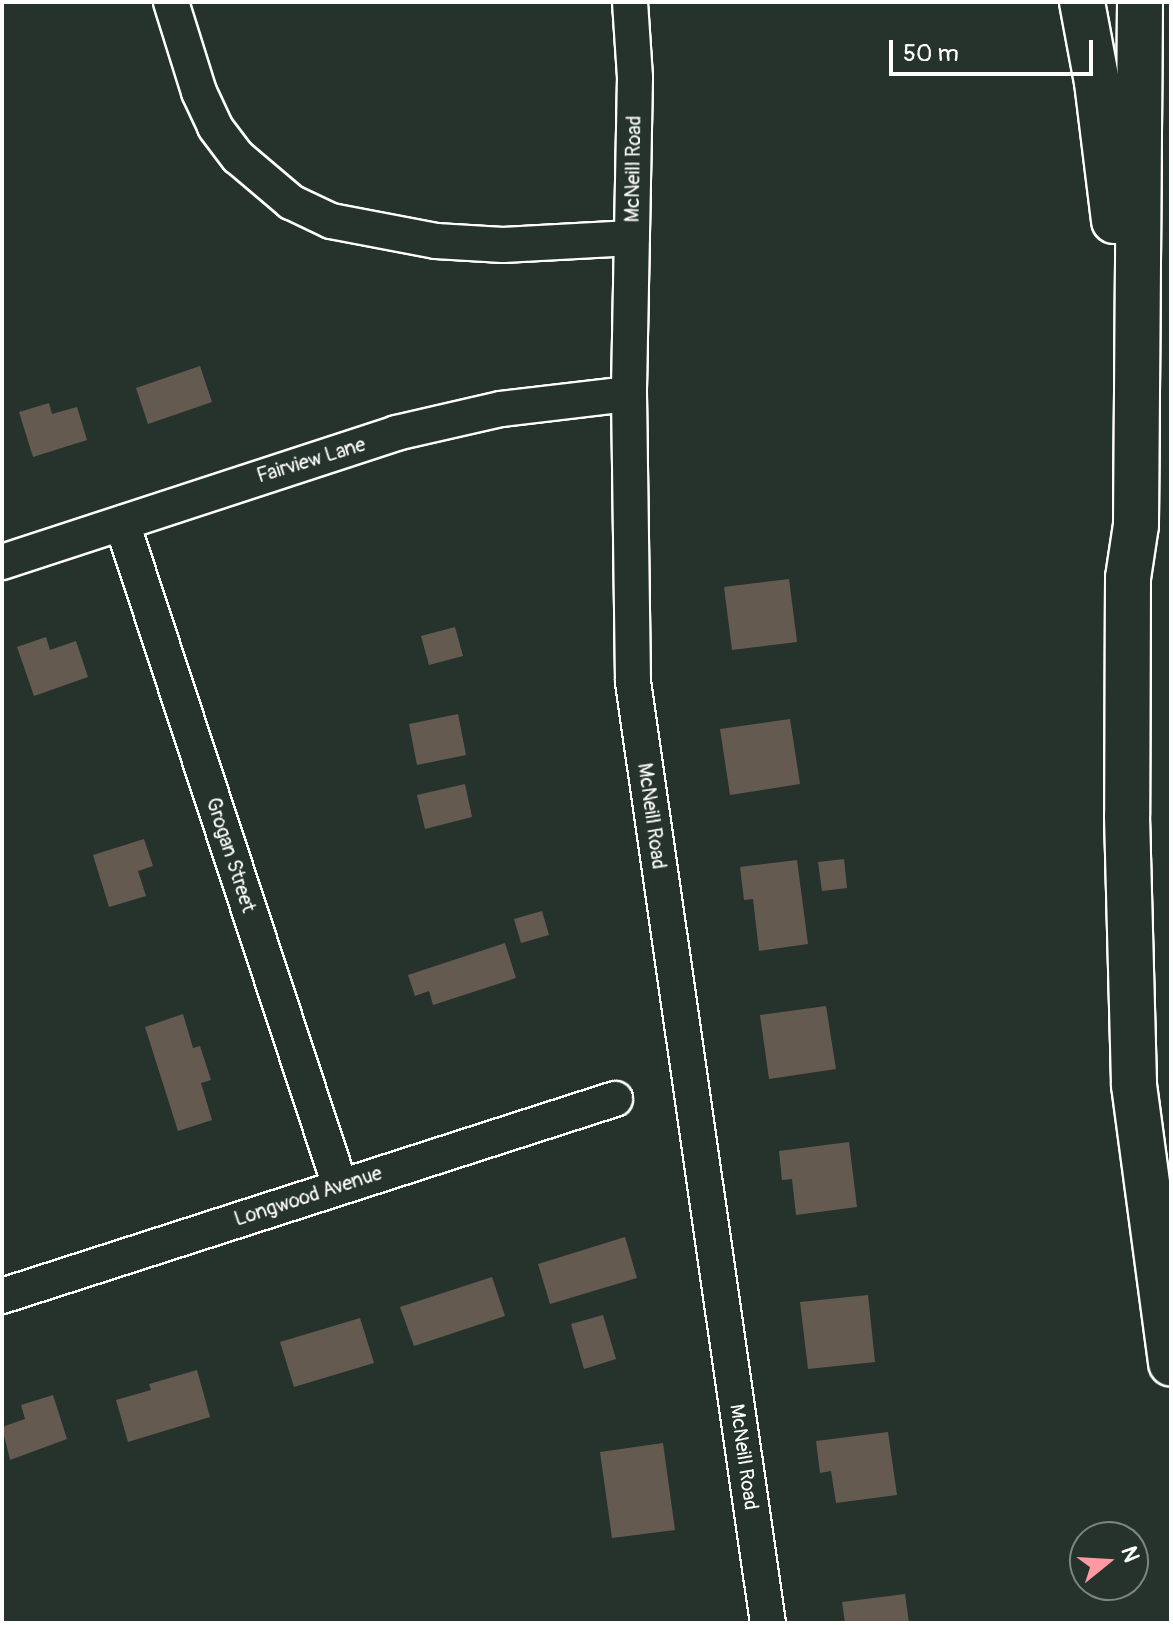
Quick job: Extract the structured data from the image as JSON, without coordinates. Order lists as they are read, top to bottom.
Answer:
{
  "streets": {
    "street": [
      "McNeill Road",
      "Fairview Lane",
      "Grogan Street",
      "Longwood Avenue"
    ]
  },
  "crossings": [
    ["McNeill Road", "Fairview Lane"],
    ["Fairview Lane", "Grogan Street"],
    ["Grogan Street", "Longwood Avenue"]
  ],
  "scale_bar": "50 m",
  "north": "right"
}
